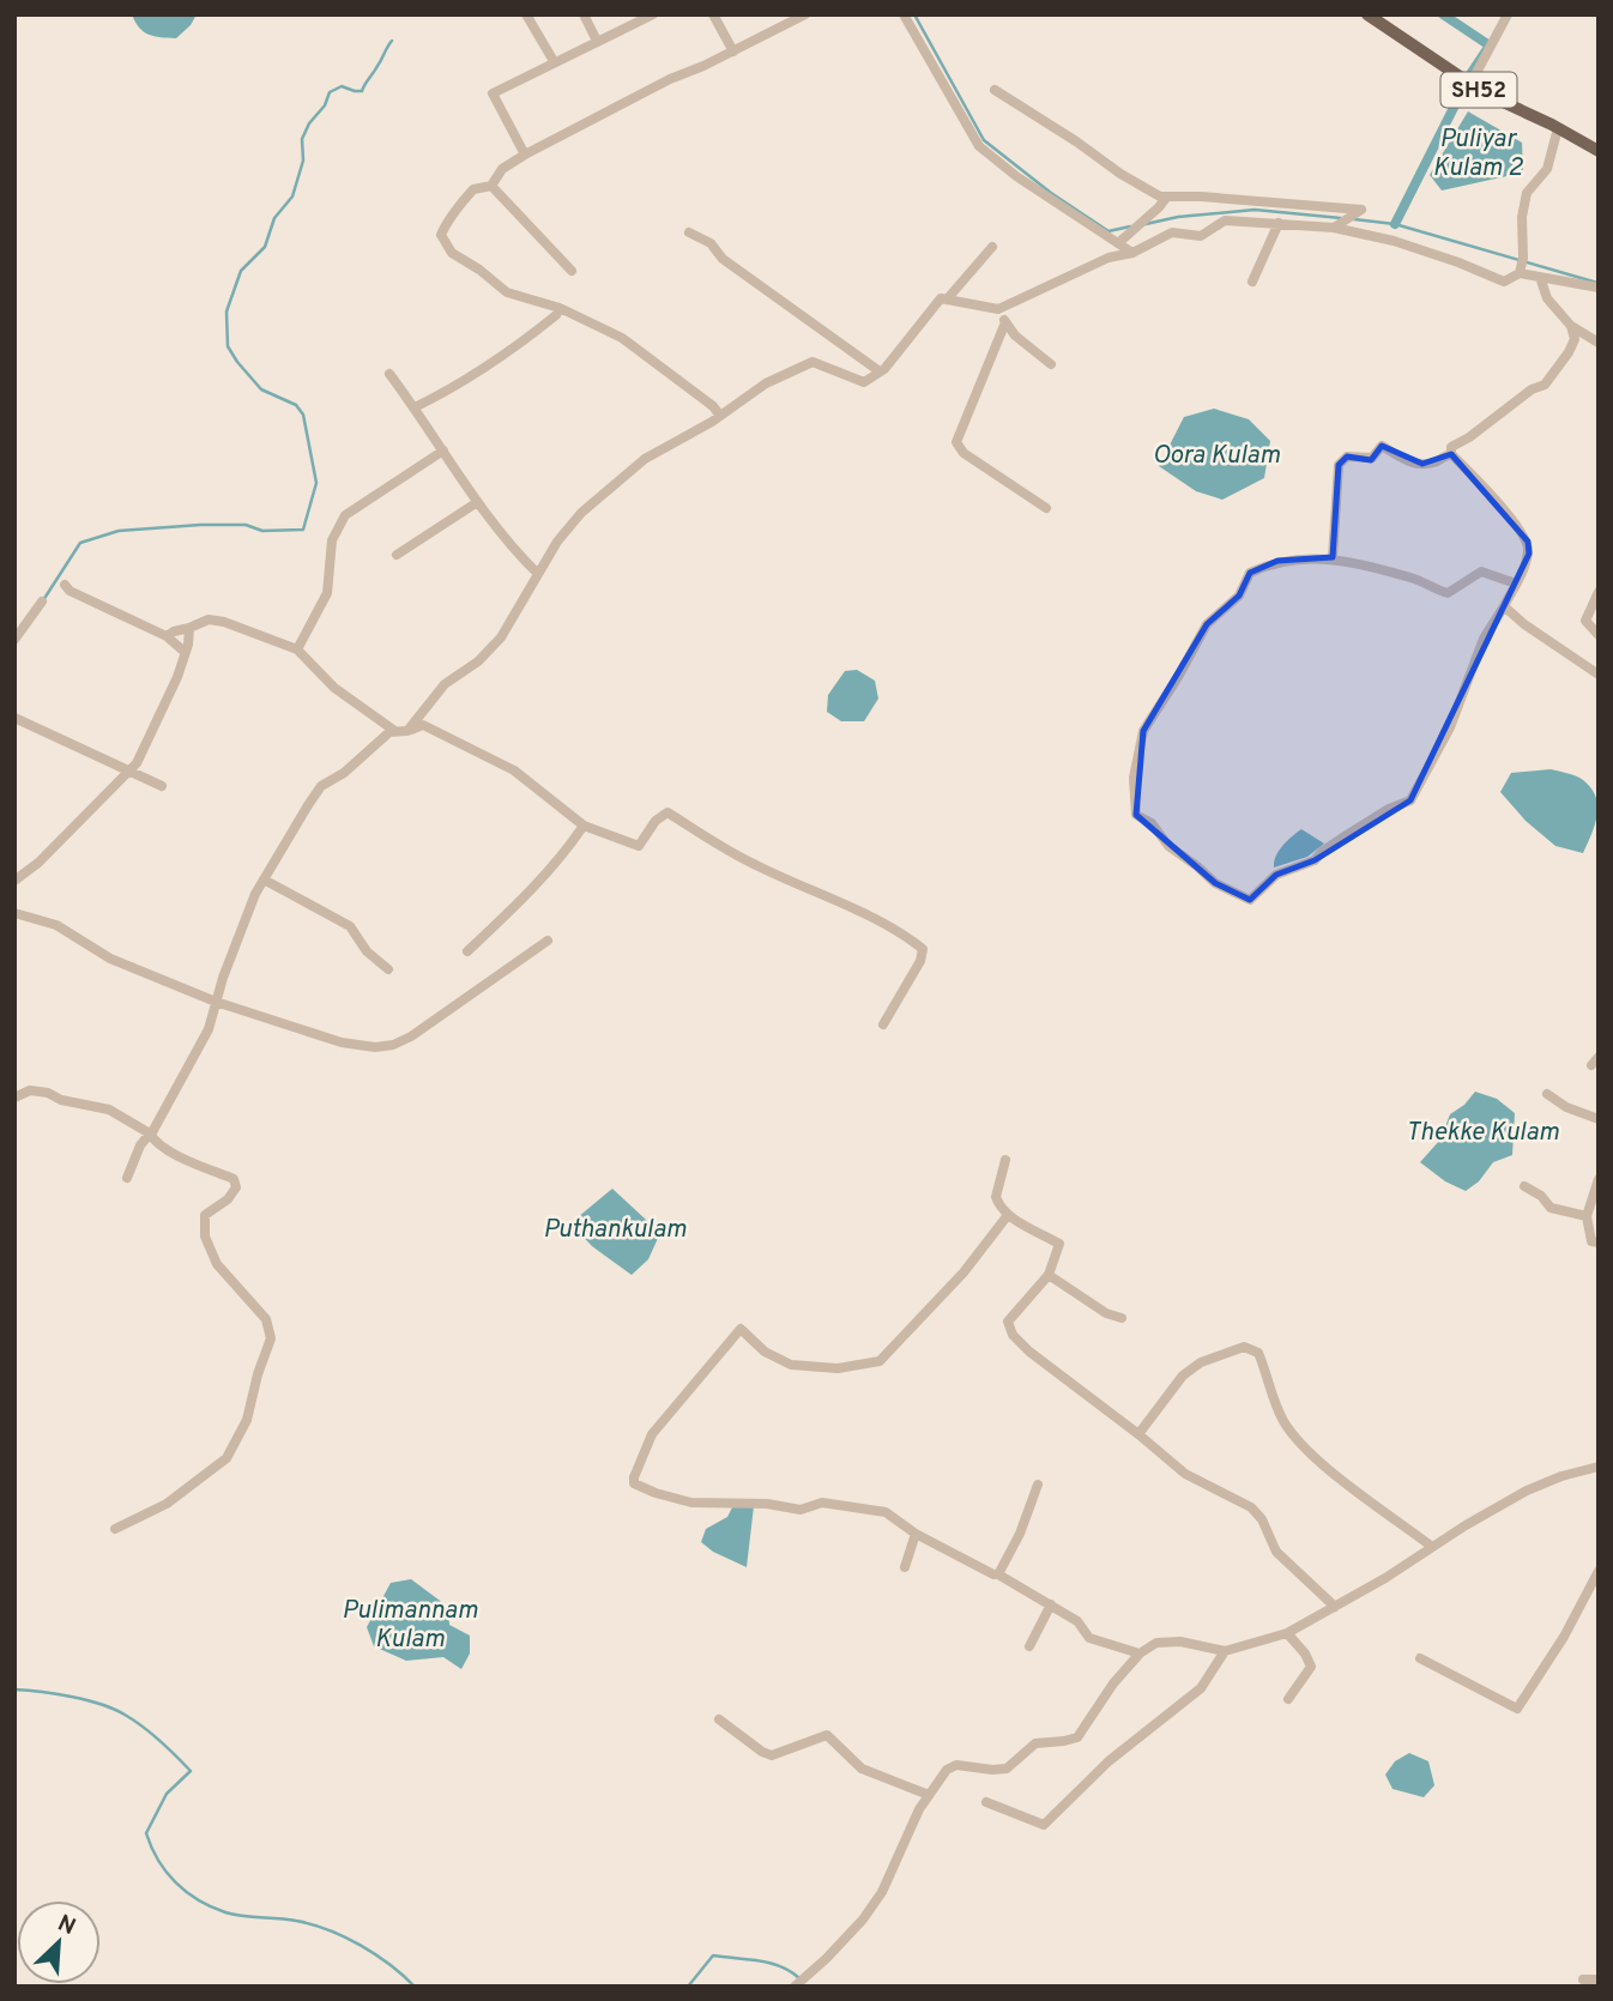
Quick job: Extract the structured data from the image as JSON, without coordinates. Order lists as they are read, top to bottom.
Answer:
{
  "streets": {
    "main road": ["SH52"]
  },
  "water": [
    "Puliyar Kulam 2",
    "Oora Kulam",
    "Thekke Kulam",
    "Puthankulam",
    "Pulimannam Kulam"
  ],
  "north": "top right"
}
